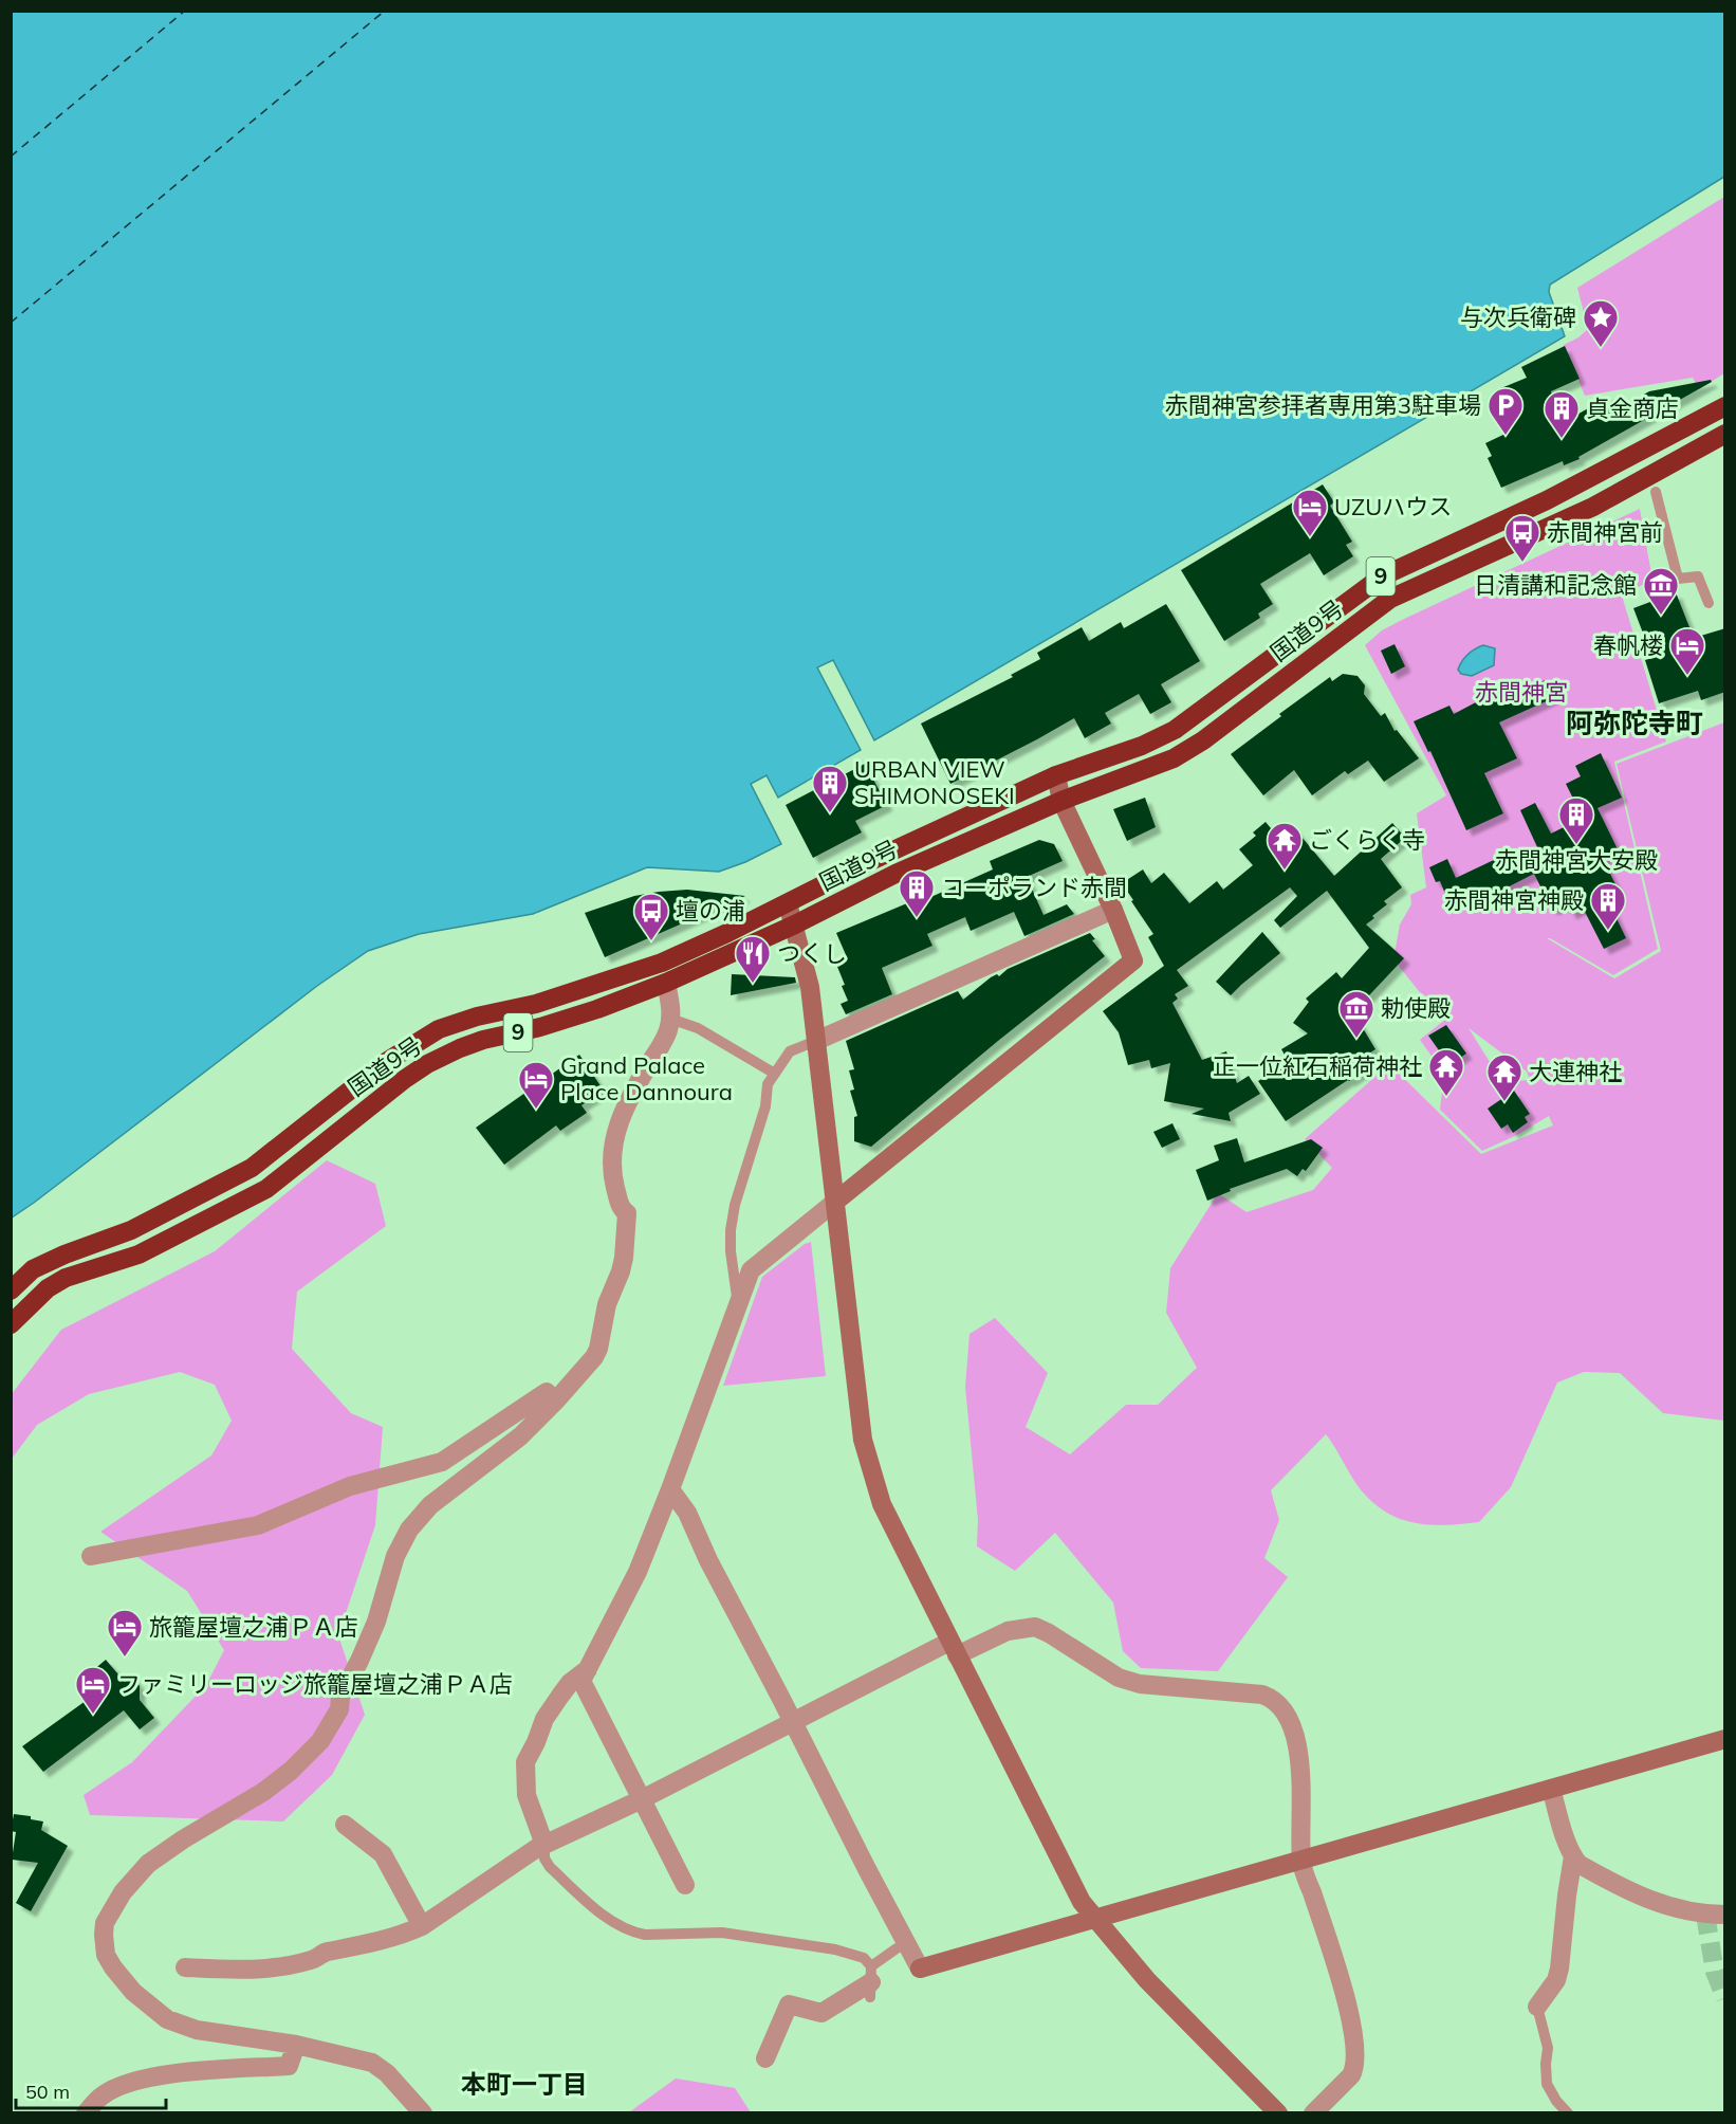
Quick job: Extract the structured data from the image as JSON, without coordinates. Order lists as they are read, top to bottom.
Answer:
{
  "streets": {
    "highway": ["9", "国道9号"]
  },
  "districts": ["阿弥陀寺町", "本町一丁目"],
  "parks": ["赤間神宮"],
  "places": {
    "place": ["与次兵衛碑"],
    "parking": ["赤間神宮参拝者専用第3駐車場"],
    "building": [
      "貞金商店",
      "URBAN VIEW SHIMONOSEKI",
      "赤間神宮大安殿",
      "コーポランド赤間",
      "赤間神宮神殿"
    ],
    "hotel": [
      "UZUハウス",
      "春帆楼",
      "Grand Palace Place Dannoura",
      "旅籠屋壇之浦ＰＡ店",
      "ファミリーロッジ旅籠屋壇之浦ＰＡ店"
    ],
    "bus stop": ["赤間神宮前", "壇の浦"],
    "museum": ["日清講和記念館", "勅使殿"],
    "temple": ["ごくらく寺", "正一位紅石稲荷神社", "大連神社"],
    "restaurant": ["つくし"]
  },
  "scale_bar": "50 m"
}
